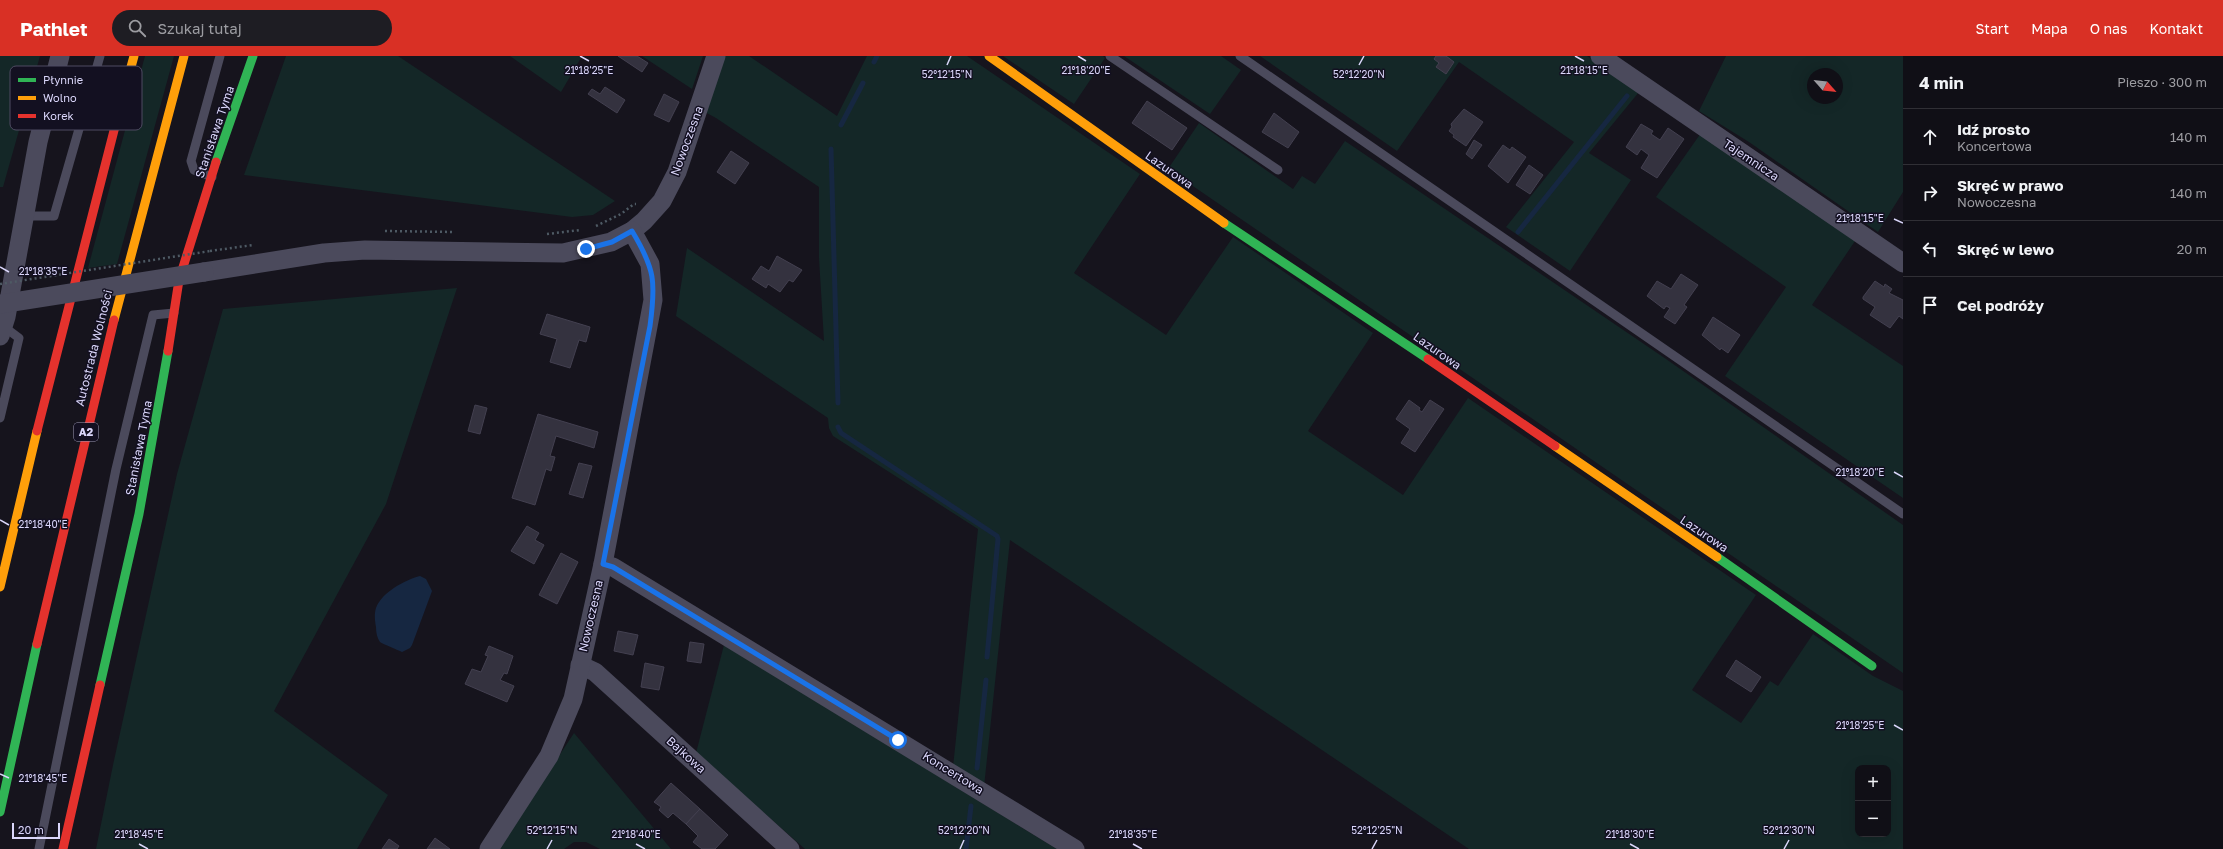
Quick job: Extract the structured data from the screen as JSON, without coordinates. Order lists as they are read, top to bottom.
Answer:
{
  "streets": {
    "main road": [
      "Stanisława Tyma",
      "Lazurowa",
      "Autostrada Wolności",
      "A2"
    ],
    "street": [
      "Nowoczesna",
      "Tajemnicza",
      "Bajkowa",
      "Koncertowa"
    ]
  },
  "crossings": [
    ["Nowoczesna", "Bajkowa"],
    ["Nowoczesna", "Koncertowa"]
  ],
  "legend": ["Płynnie", "Wolno", "Korek"],
  "scale_bar": "20 m",
  "north": "bottom right",
  "page": {
    "header": "Pathlet",
    "search": "Szukaj tutaj",
    "nav": [
      "Start",
      "Mapa",
      "O nas",
      "Kontakt"
    ],
    "heading": ["4 min", "Pieszo · 300 m"],
    "list": [
      ["Idź prosto", "Koncertowa", "140 m"],
      ["Skręć w prawo", "Nowoczesna", "140 m"],
      ["Skręć w lewo", "20 m"],
      "Cel podróży"
    ],
    "map_buttons": ["+", "−"],
    "scale": "20 m"
  },
  "coordinates": [
    "21°18'15\"E",
    "21°18'25\"E",
    "21°18'20\"E",
    "52°12'15\"N",
    "52°12'20\"N",
    "21°18'35\"E",
    "21°18'40\"E",
    "21°18'45\"E",
    "52°12'25\"N",
    "52°12'30\"N",
    "21°18'30\"E"
  ]
}
